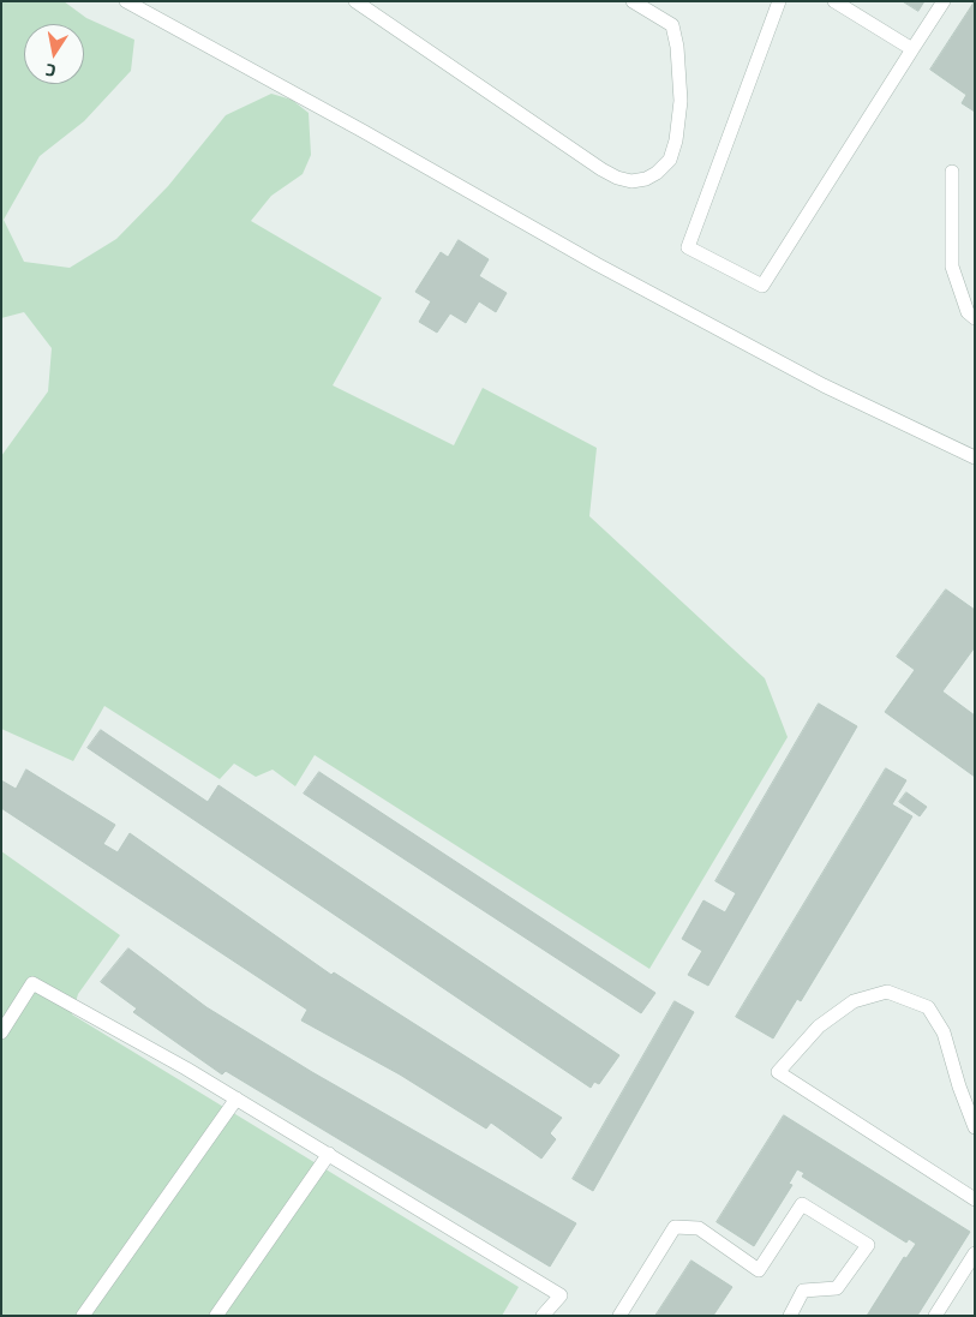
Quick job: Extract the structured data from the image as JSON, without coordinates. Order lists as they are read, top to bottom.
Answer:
{
  "north": "bottom"
}
